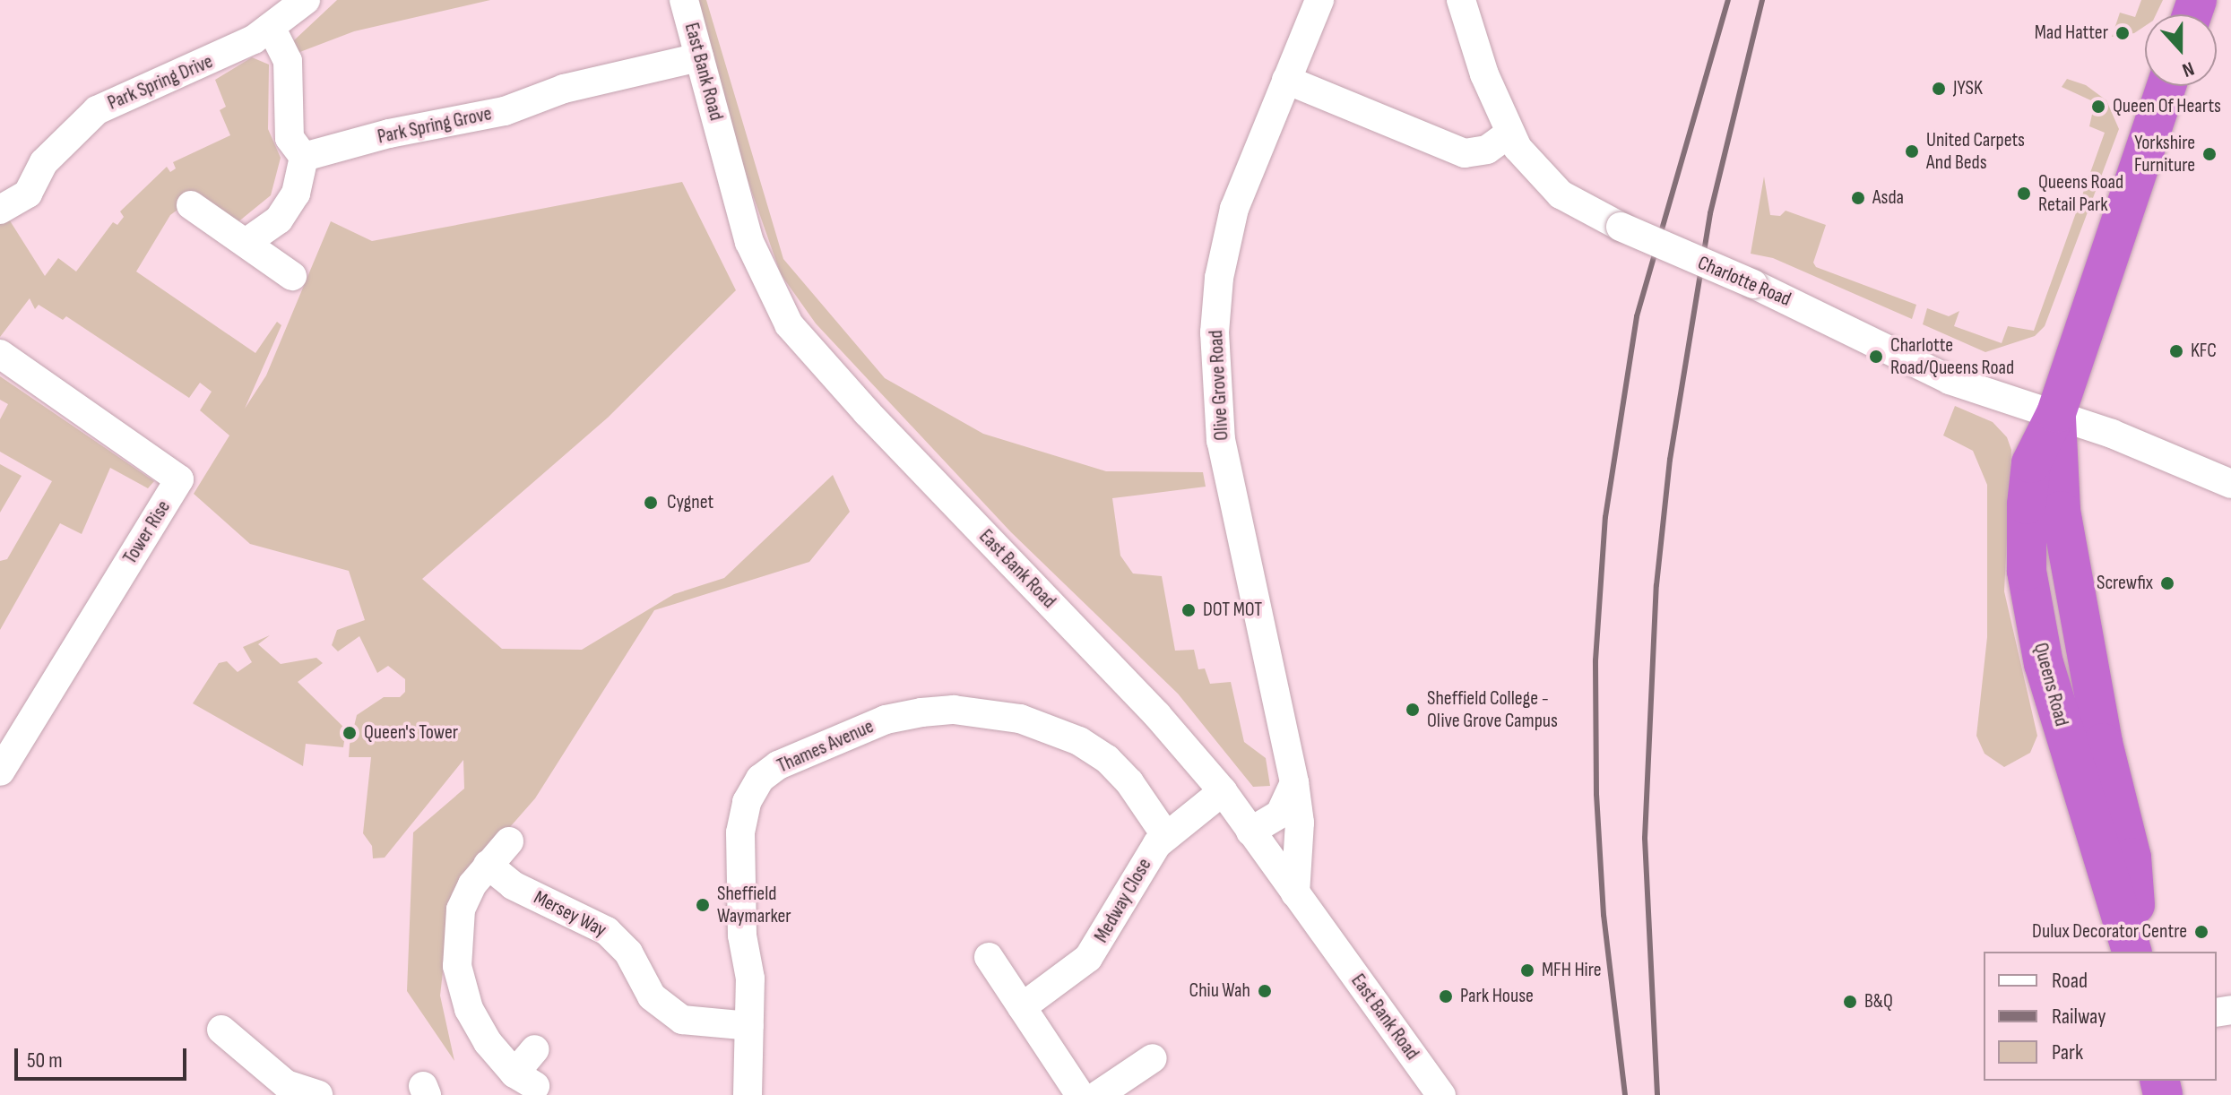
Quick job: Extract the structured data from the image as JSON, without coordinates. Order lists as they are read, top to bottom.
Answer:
{
  "streets": {
    "highway": ["Queens Road"],
    "street": [
      "East Bank Road",
      "Park Spring Drive",
      "Park Spring Grove",
      "Charlotte Road",
      "Olive Grove Road",
      "Tower Rise",
      "Thames Avenue",
      "Medway Close",
      "Mersey Way"
    ]
  },
  "crossings": [
    ["East Bank Road", "Park Spring Grove"],
    ["East Bank Road", "Olive Grove Road"],
    ["East Bank Road", "Medway Close"],
    ["Charlotte Road", "Queens Road"],
    ["Thames Avenue", "Medway Close"],
    ["Thames Avenue", "Mersey Way"]
  ],
  "places": [
    "Mad Hatter",
    "JYSK",
    "Queen Of Hearts",
    "United Carpets And Beds",
    "Yorkshire Furniture",
    "Queens Road Retail Park",
    "Asda",
    "KFC",
    "Charlotte Road/Queens Road",
    "Cygnet",
    "Screwfix",
    "DOT MOT",
    "Sheffield College - Olive Grove Campus",
    "Queen's Tower",
    "Sheffield Waymarker",
    "Dulux Decorator Centre",
    "MFH Hire",
    "Chiu Wah",
    "Park House",
    "B&Q"
  ],
  "legend": ["Road", "Railway", "Park"],
  "scale_bar": "50 m",
  "north": "bottom"
}
